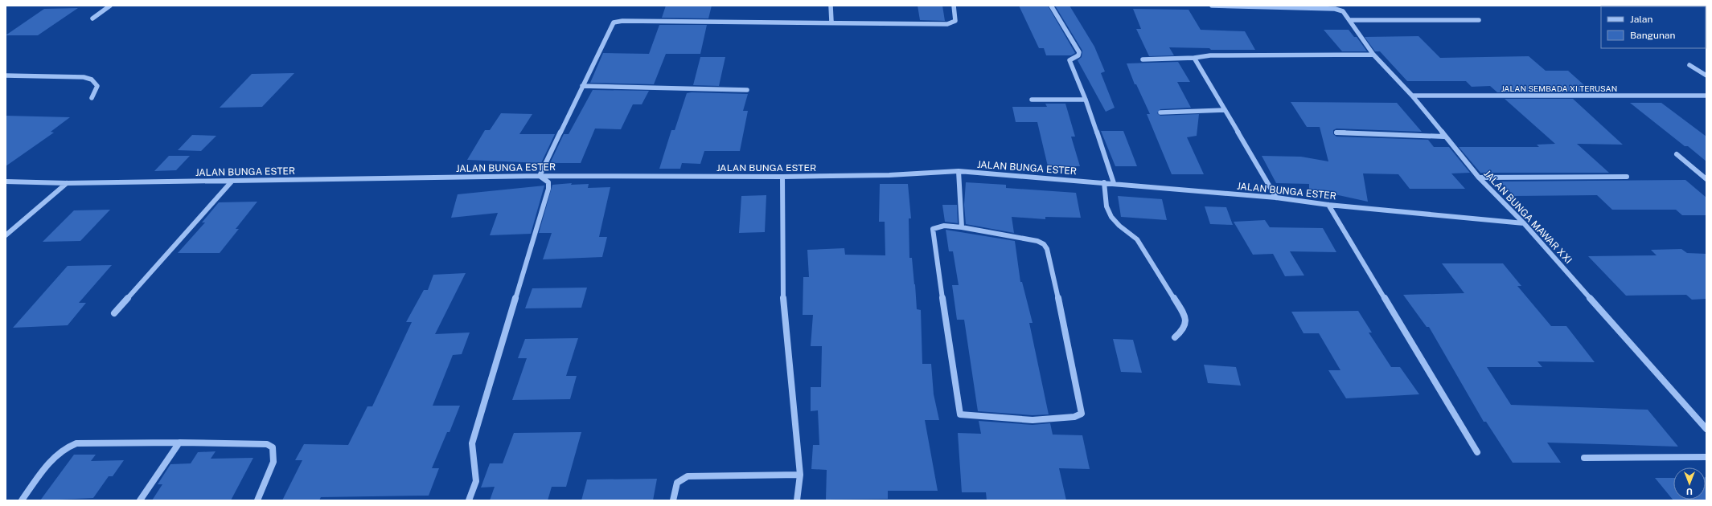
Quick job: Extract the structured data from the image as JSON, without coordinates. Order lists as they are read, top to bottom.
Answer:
{
  "streets": {
    "street": ["JALAN SEMBADA XI TERUSAN", "JALAN BUNGA ESTER", "JALAN BUNGA MAWAR XXI"]
  },
  "crossings": [
    ["JALAN SEMBADA XI TERUSAN", "JALAN BUNGA MAWAR XXI"],
    ["JALAN BUNGA ESTER", "JALAN BUNGA MAWAR XXI"]
  ],
  "legend": ["Jalan", "Bangunan"],
  "north": "bottom"
}
